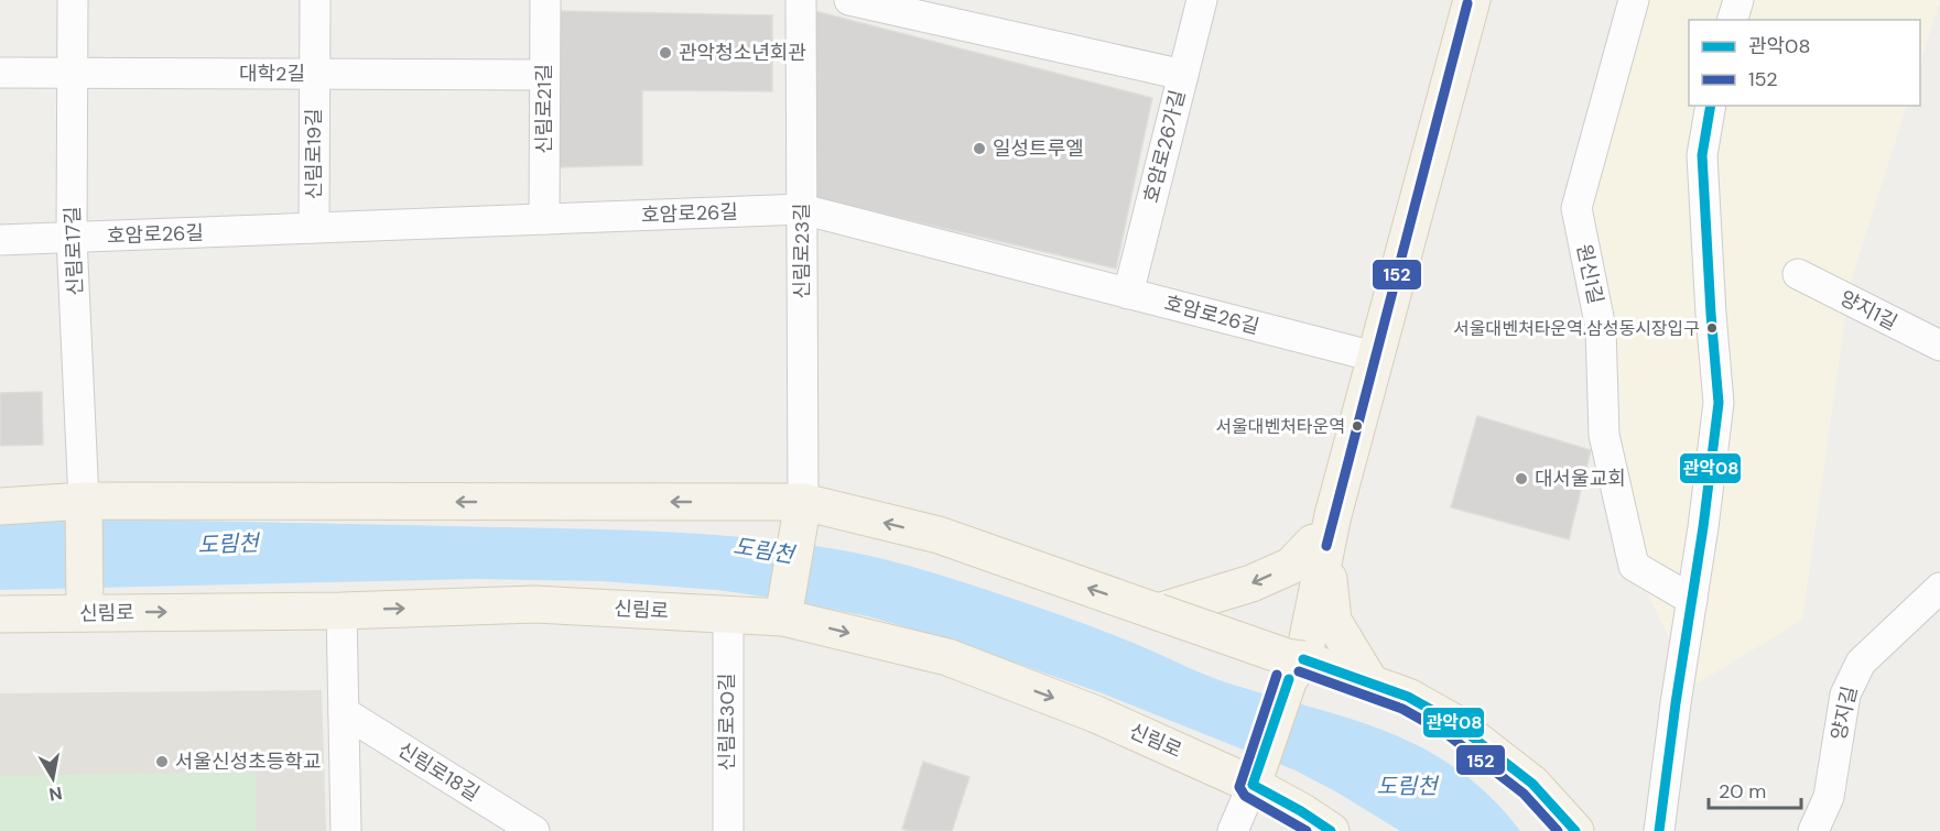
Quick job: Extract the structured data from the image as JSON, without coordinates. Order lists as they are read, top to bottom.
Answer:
{
  "streets": {
    "main road": ["신림로"],
    "street": [
      "대학2길",
      "신림로21길",
      "호암로26가길",
      "신림로19길",
      "호암로26길",
      "신림로17길",
      "신림로23길",
      "원신1길",
      "양지1길",
      "양지길",
      "신림로30길",
      "신림로18길"
    ]
  },
  "crossings": [
    ["대학2길", "신림로21길"],
    ["대학2길", "신림로19길"],
    ["대학2길", "신림로17길"],
    ["신림로21길", "호암로26길"],
    ["호암로26가길", "호암로26길"],
    ["신림로19길", "호암로26길"],
    ["호암로26길", "신림로17길"],
    ["호암로26길", "신림로23길"],
    ["신림로", "신림로30길"]
  ],
  "water": ["도림천"],
  "places": [
    "관악청소년회관",
    "일성트루엘",
    "서울대벤처타운역.삼성동시장입구",
    "서울대벤처타운역",
    "대서울교회",
    "서울신성초등학교"
  ],
  "lines": ["transit line 152", "transit line 관악08"],
  "legend": ["관악08", "152"],
  "scale_bar": "20 m",
  "north": "bottom"
}
